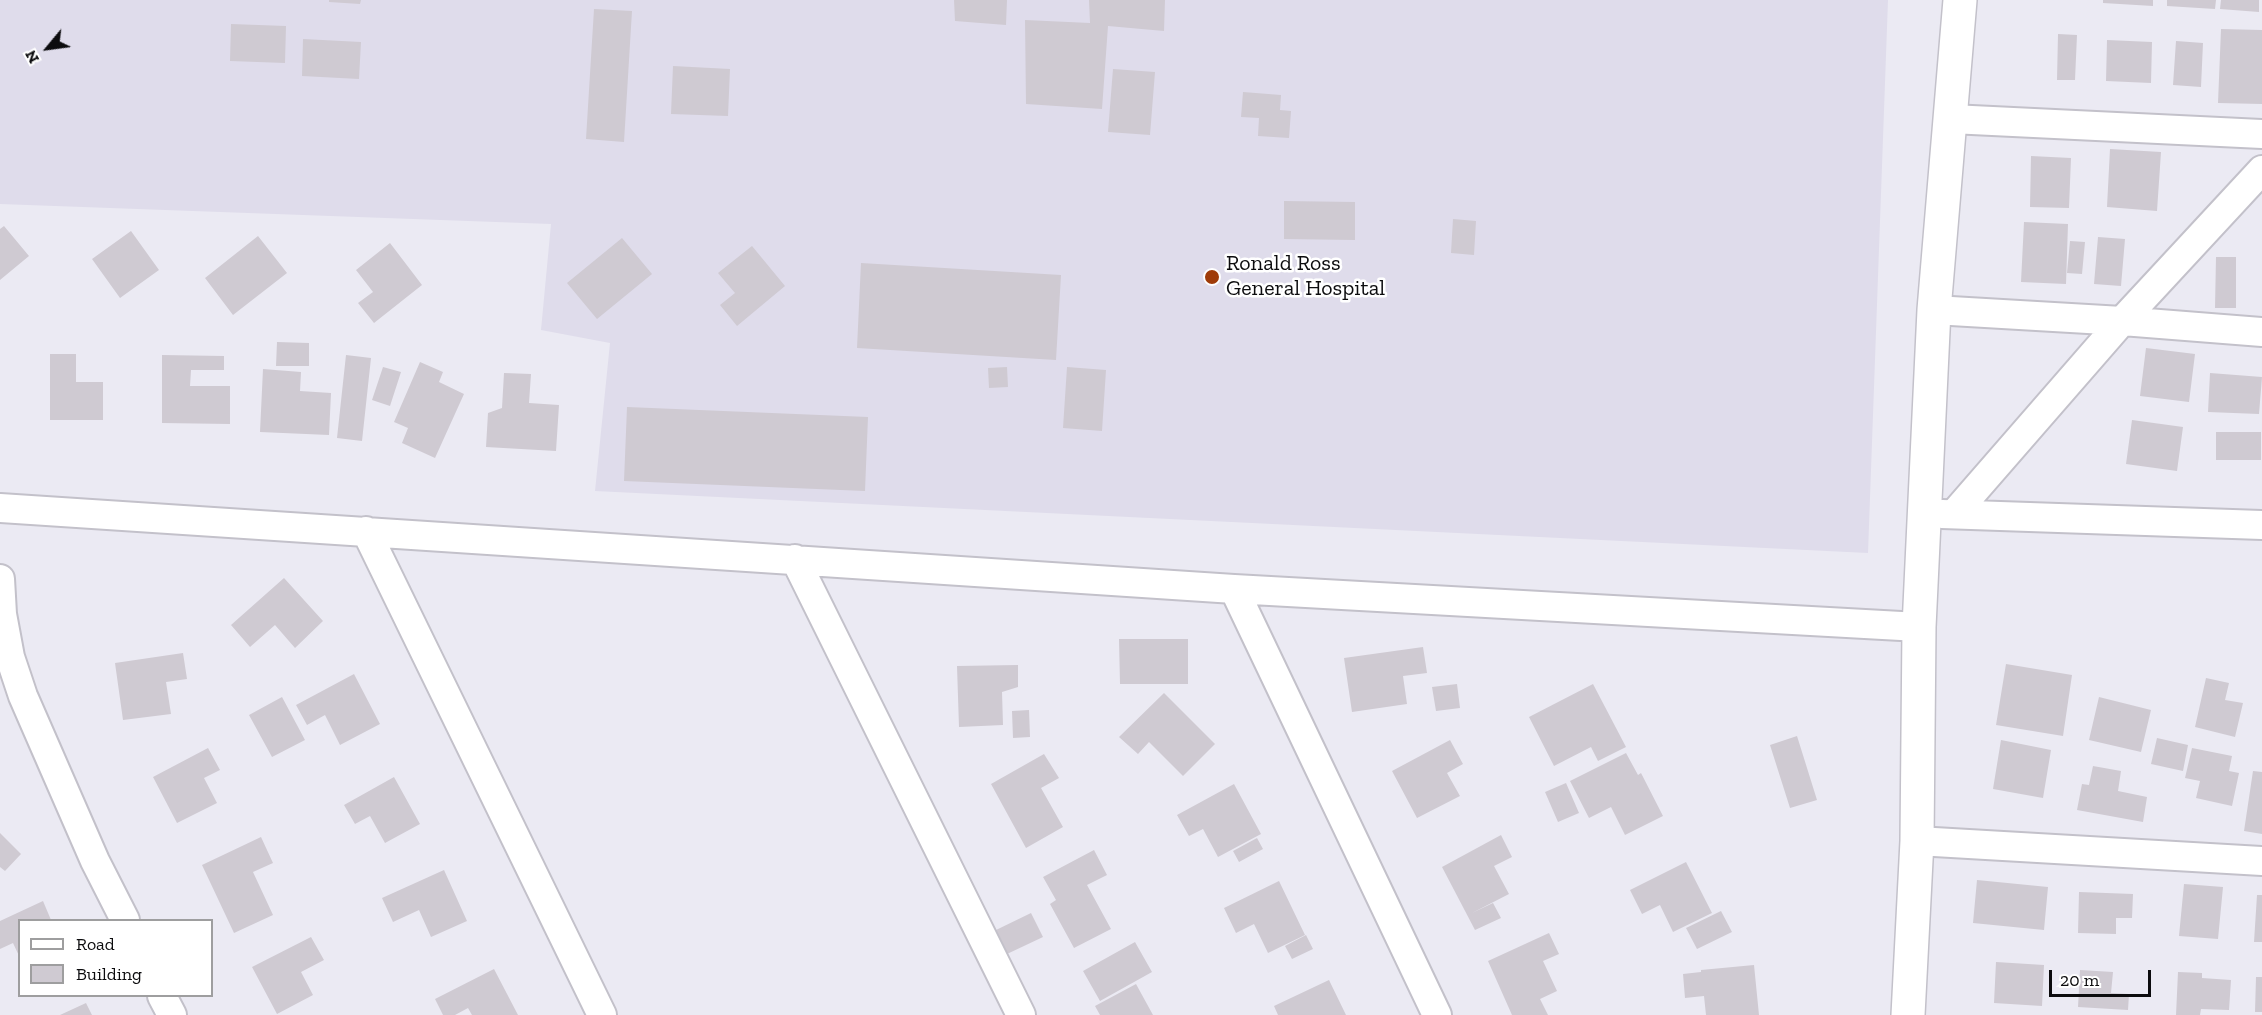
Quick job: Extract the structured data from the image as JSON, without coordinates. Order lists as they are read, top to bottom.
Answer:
{
  "places": ["Ronald Ross General Hospital"],
  "legend": ["Road", "Building"],
  "scale_bar": "20 m",
  "north": "bottom left"
}
